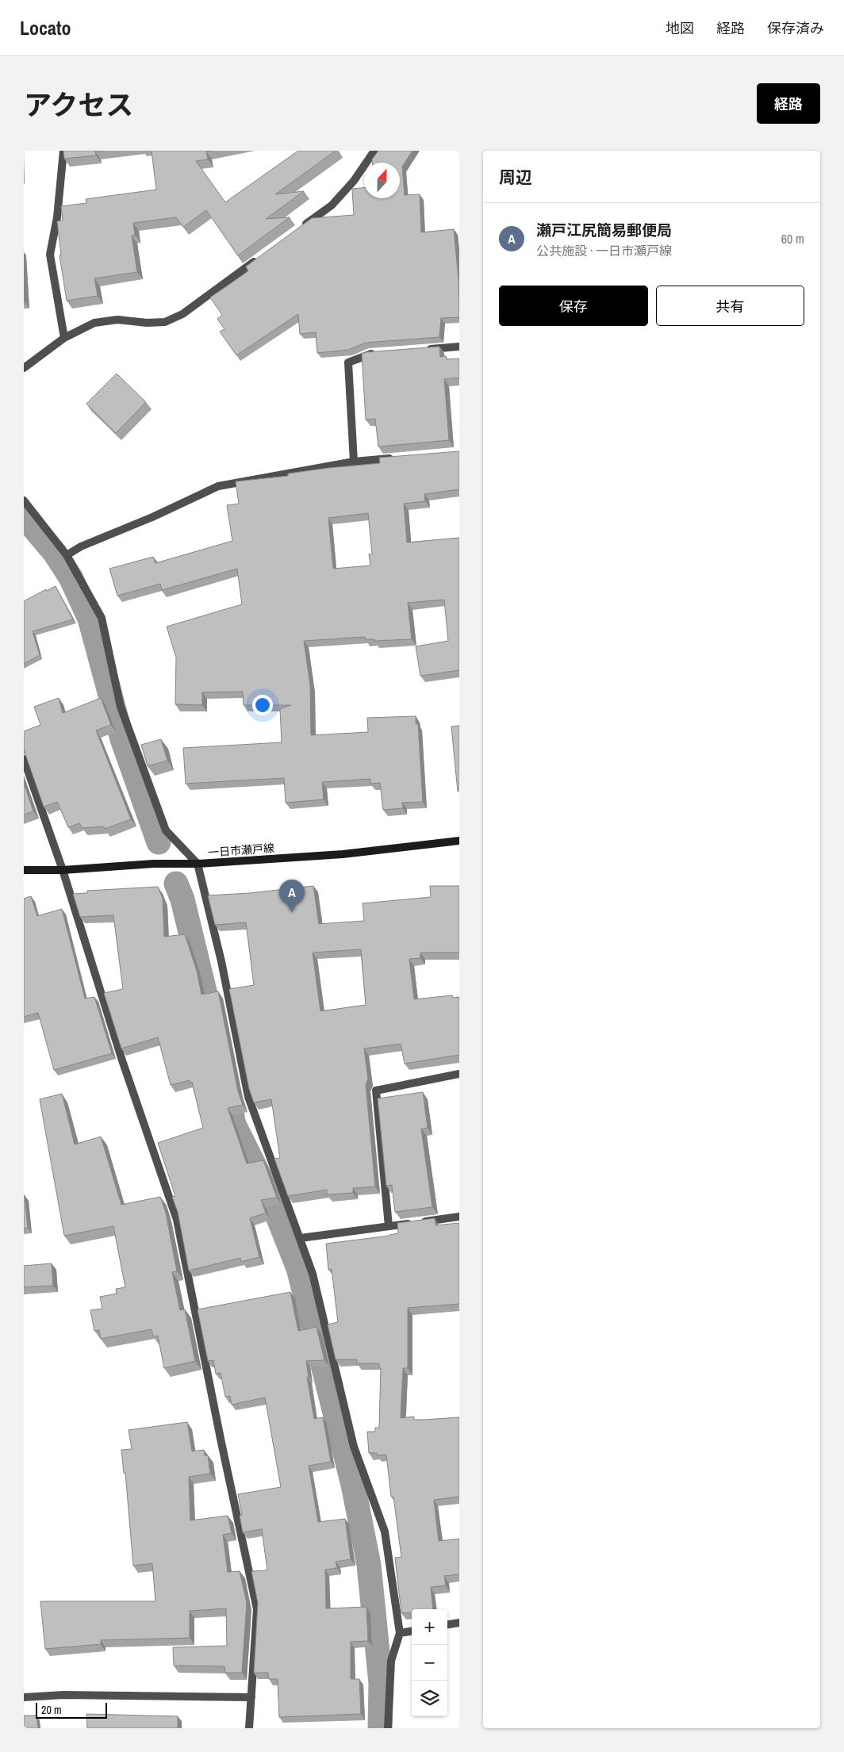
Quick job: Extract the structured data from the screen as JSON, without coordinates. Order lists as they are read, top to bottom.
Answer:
{
  "streets": {
    "main road": ["一日市瀬戸線"]
  },
  "scale_bar": "20 m",
  "north": "top",
  "page": {
    "header": "Locato",
    "nav": ["地図", "経路", "保存済み"],
    "title": "アクセス",
    "buttons": [
      "経路",
      ["保存", "共有"]
    ],
    "heading": "周辺",
    "list": [
      {
        "mark": "A",
        "name": "瀬戸江尻簡易郵便局",
        "note": "公共施設 · 一日市瀬戸線",
        "value": "60 m"
      }
    ],
    "pins": "A",
    "map_buttons": ["+", "−"],
    "scale": "20 m"
  }
}
